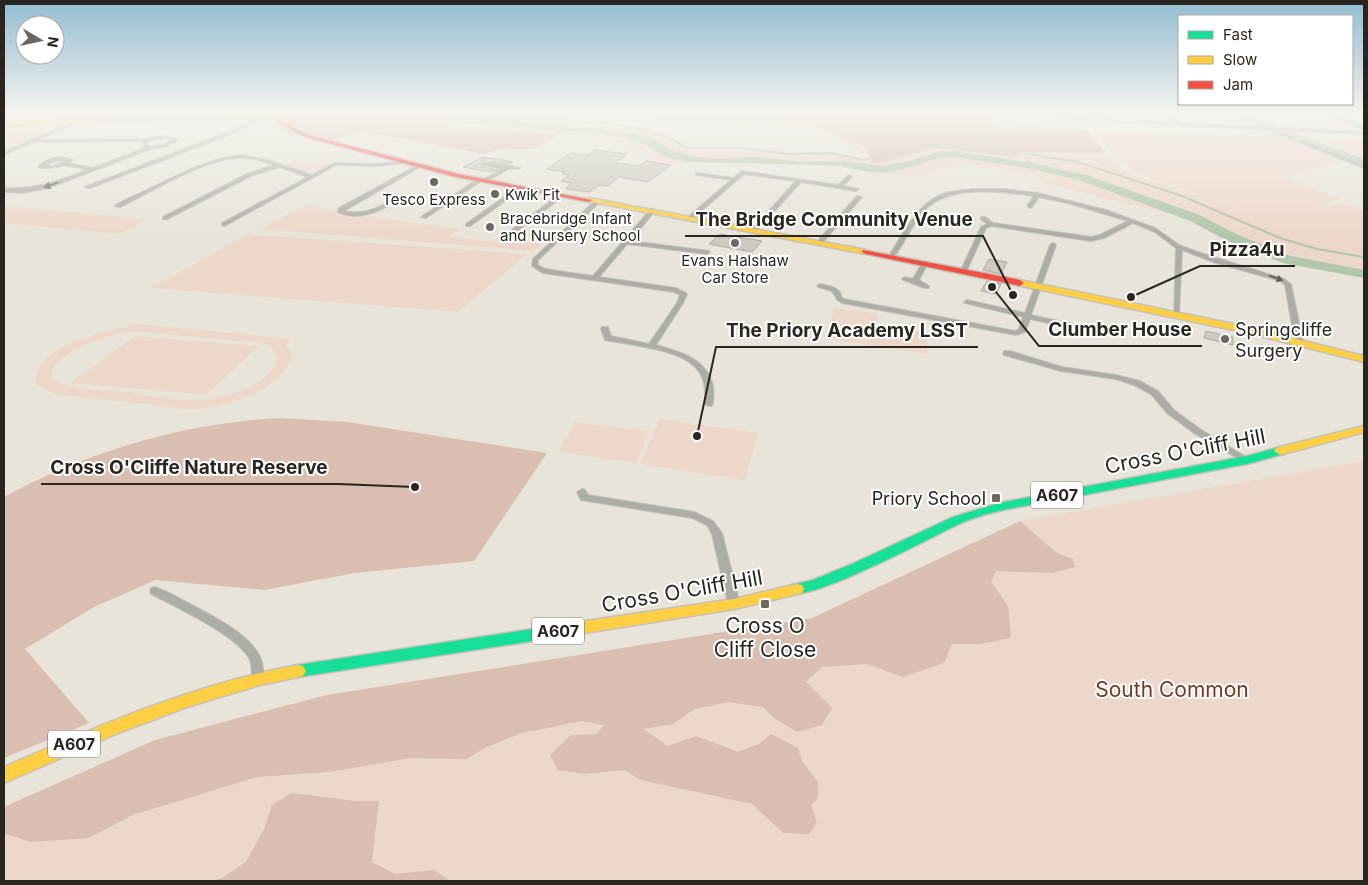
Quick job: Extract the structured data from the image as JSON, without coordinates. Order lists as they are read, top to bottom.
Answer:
{
  "streets": {
    "main road": ["Cross O'Cliff Hill", "A607"]
  },
  "parks": ["South Common"],
  "places": {
    "other": [
      "Tesco Express",
      "Kwik Fit",
      "Bracebridge Infant and Nursery School",
      "Evans Halshaw Car Store",
      "Clumber House",
      "The Bridge Community Venue",
      "Pizza4u",
      "Springcliffe Surgery",
      "The Priory Academy LSST",
      "Cross O'Cliffe Nature Reserve"
    ],
    "transit": ["Priory School", "Cross O Cliff Close"]
  },
  "legend": ["Fast", "Slow", "Jam"],
  "north": "right"
}
